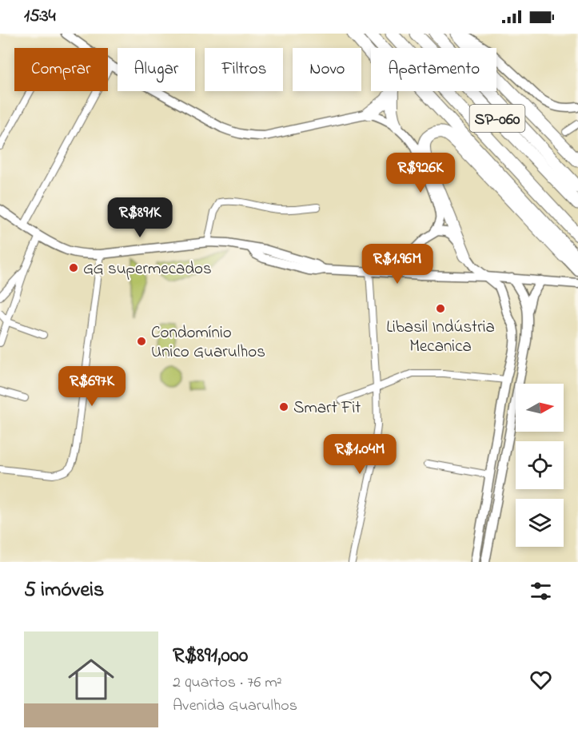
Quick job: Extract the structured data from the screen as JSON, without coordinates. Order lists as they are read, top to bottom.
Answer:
{
  "streets": {
    "highway": ["SP-060"]
  },
  "places": [
    "GG supermecados",
    "Libasil Indústria Mecanica",
    "Condomínio Unico Guarulhos",
    "Smart Fit"
  ],
  "north": "right",
  "page": {
    "status": "15:34",
    "chip": [
      "Comprar",
      "Alugar",
      "Filtros",
      "Novo",
      "Apartamento"
    ],
    "price": [
      "R$926K",
      "R$891K",
      "R$1.96M",
      "R$697K",
      "R$1.04M"
    ],
    "heading": "5 imóveis",
    "list": [
      {
        "name": "R$891,000",
        "note": "2 quartos · 76 m² · Avenida Guarulhos"
      }
    ]
  }
}
